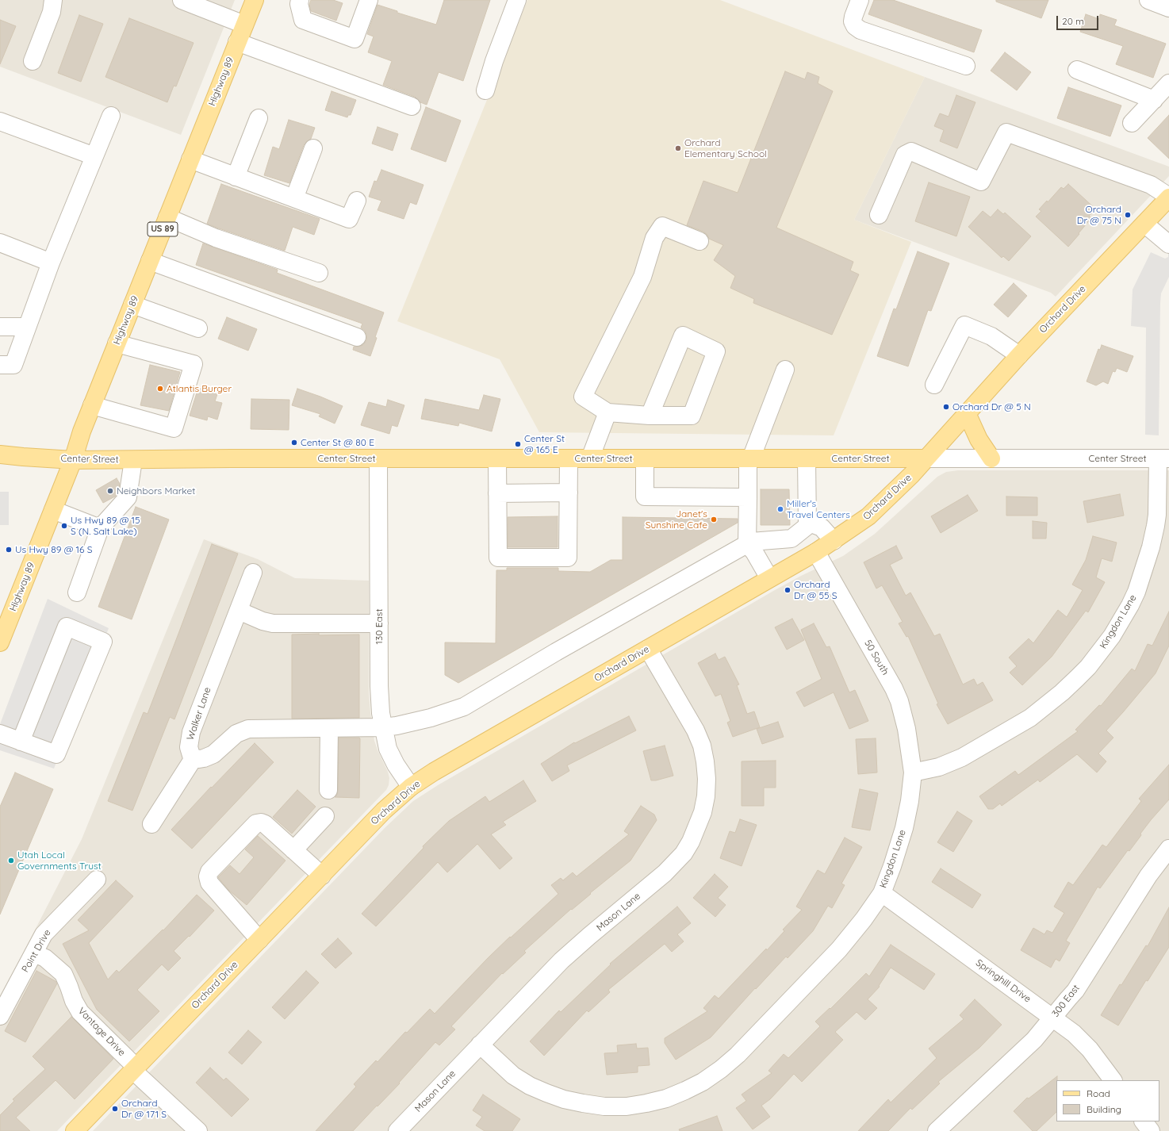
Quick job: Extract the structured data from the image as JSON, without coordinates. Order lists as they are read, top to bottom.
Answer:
{
  "streets": {
    "main road": [
      "Highway 89",
      "US 89",
      "Orchard Drive",
      "Center Street"
    ],
    "street": [
      "Kingdon Lane",
      "130 East",
      "50 South",
      "Walker Lane",
      "Mason Lane",
      "Point Drive",
      "Springhill Drive",
      "300 East",
      "Vantage Drive"
    ]
  },
  "crossings": [
    ["Highway 89", "Center Street"],
    ["Orchard Drive", "Center Street"],
    ["Orchard Drive", "130 East"],
    ["Orchard Drive", "50 South"],
    ["Orchard Drive", "Mason Lane"],
    ["Orchard Drive", "Vantage Drive"],
    ["Center Street", "Kingdon Lane"],
    ["Center Street", "130 East"],
    ["Kingdon Lane", "50 South"],
    ["Kingdon Lane", "Mason Lane"],
    ["Kingdon Lane", "Springhill Drive"],
    ["Point Drive", "Vantage Drive"],
    ["Springhill Drive", "300 East"]
  ],
  "places": [
    "Orchard Elementary School",
    "Orchard Dr @ 75 N",
    "Atlantis Burger",
    "Orchard Dr @ 5 N",
    "Center St @ 80 E",
    "Center St @ 165 E",
    "Neighbors Market",
    "Miller's Travel Centers",
    "Janet's Sunshine Cafe",
    "Us Hwy 89 @ 15 S (N. Salt Lake)",
    "Us Hwy 89 @ 16 S",
    "Orchard Dr @ 55 S",
    "Utah Local Governments Trust",
    "Orchard Dr @ 171 S"
  ],
  "legend": ["Road", "Building"],
  "scale_bar": "20 m"
}
